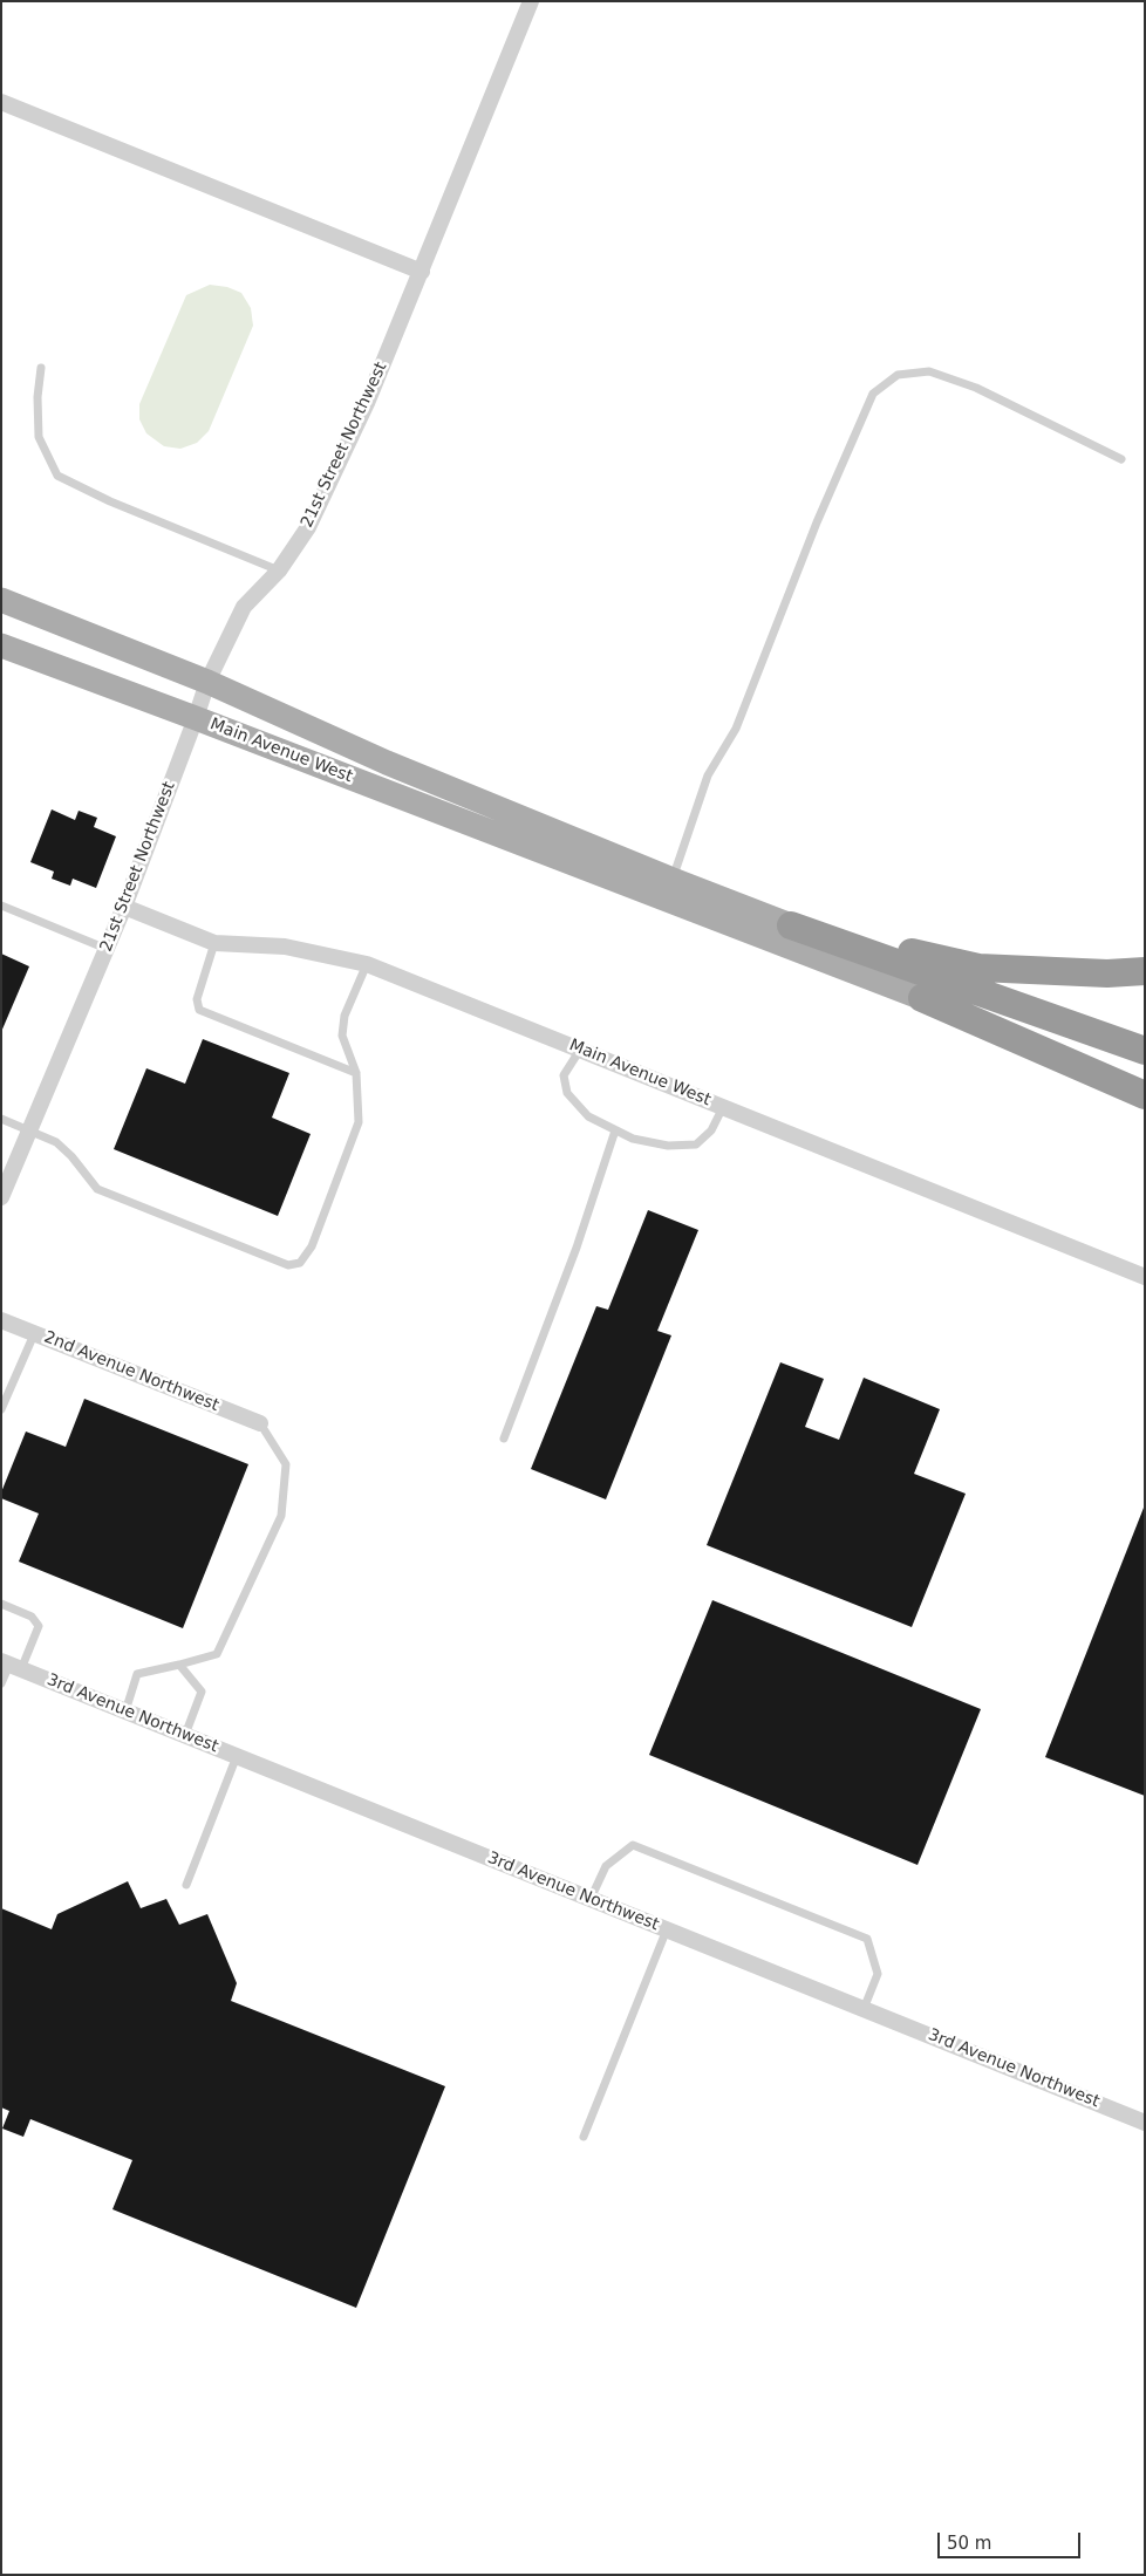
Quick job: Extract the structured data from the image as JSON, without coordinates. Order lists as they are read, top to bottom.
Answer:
{
  "streets": {
    "main road": ["Main Avenue West"],
    "street": ["21st Street Northwest", "2nd Avenue Northwest", "3rd Avenue Northwest"]
  },
  "crossings": [
    ["21st Street Northwest", "Main Avenue West"]
  ],
  "scale_bar": "50 m"
}
